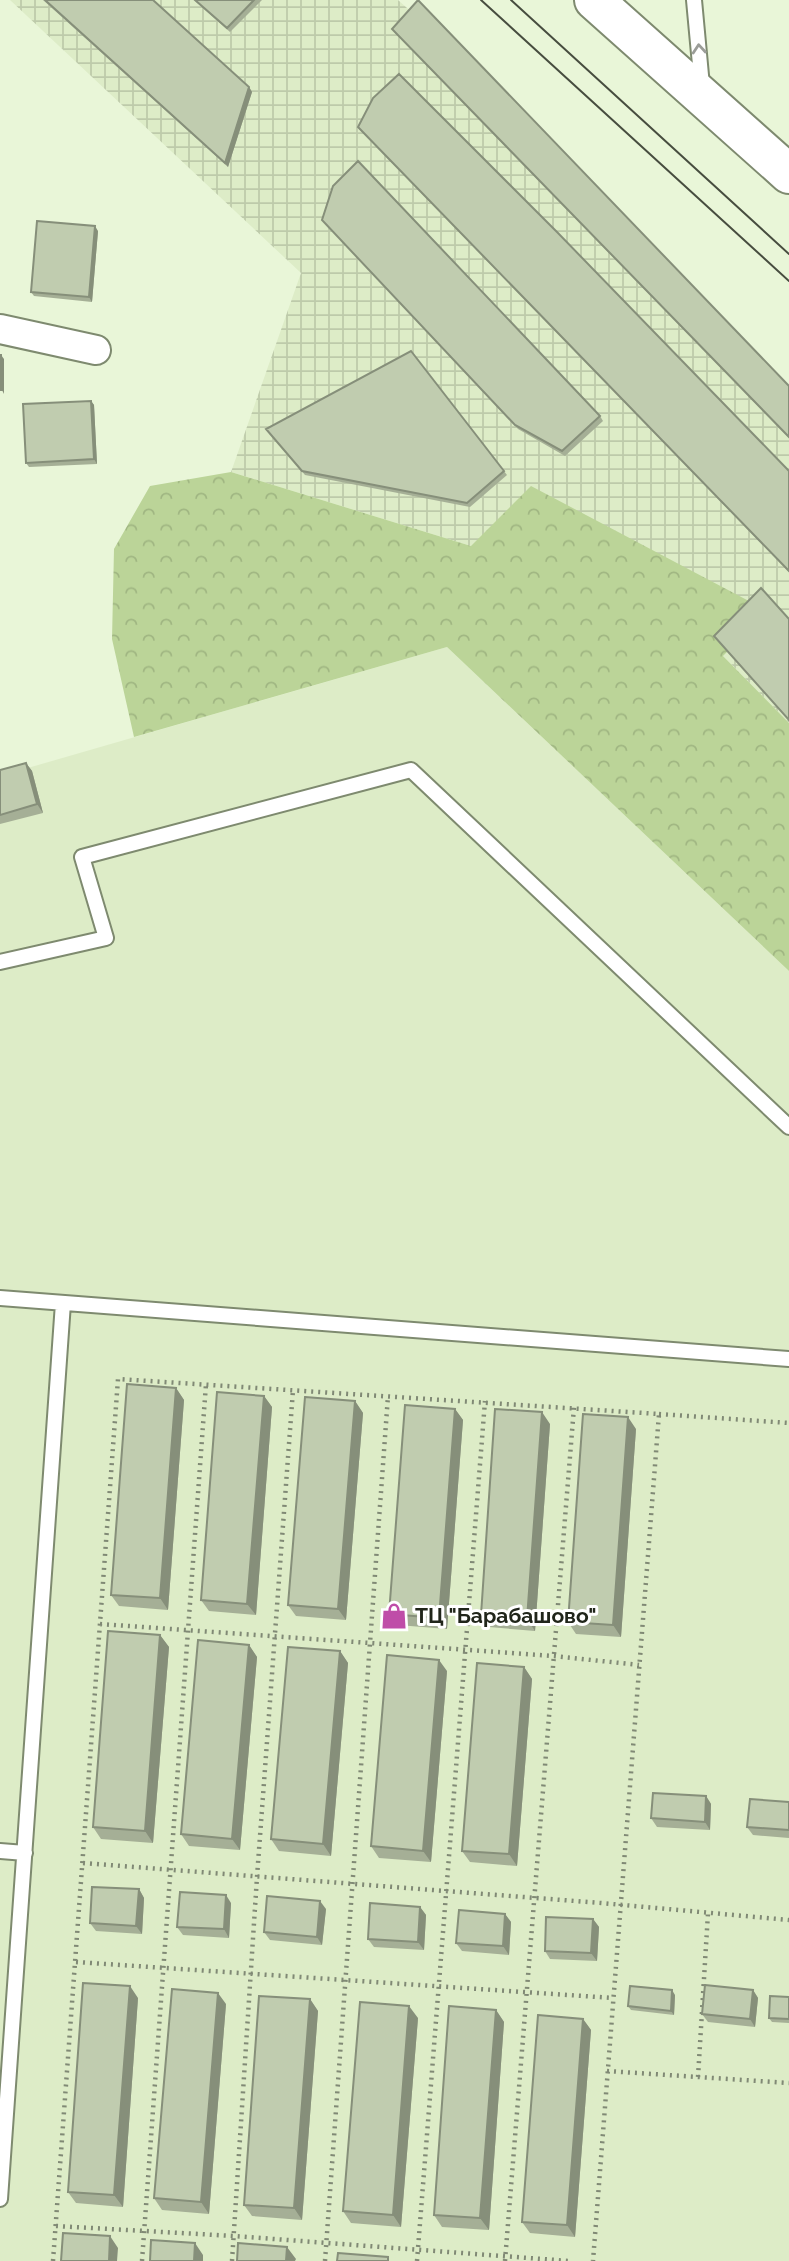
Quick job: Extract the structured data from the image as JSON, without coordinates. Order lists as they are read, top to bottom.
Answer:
{
  "places": {
    "shop": ["ТЦ \"Барабашово\""]
  }
}
